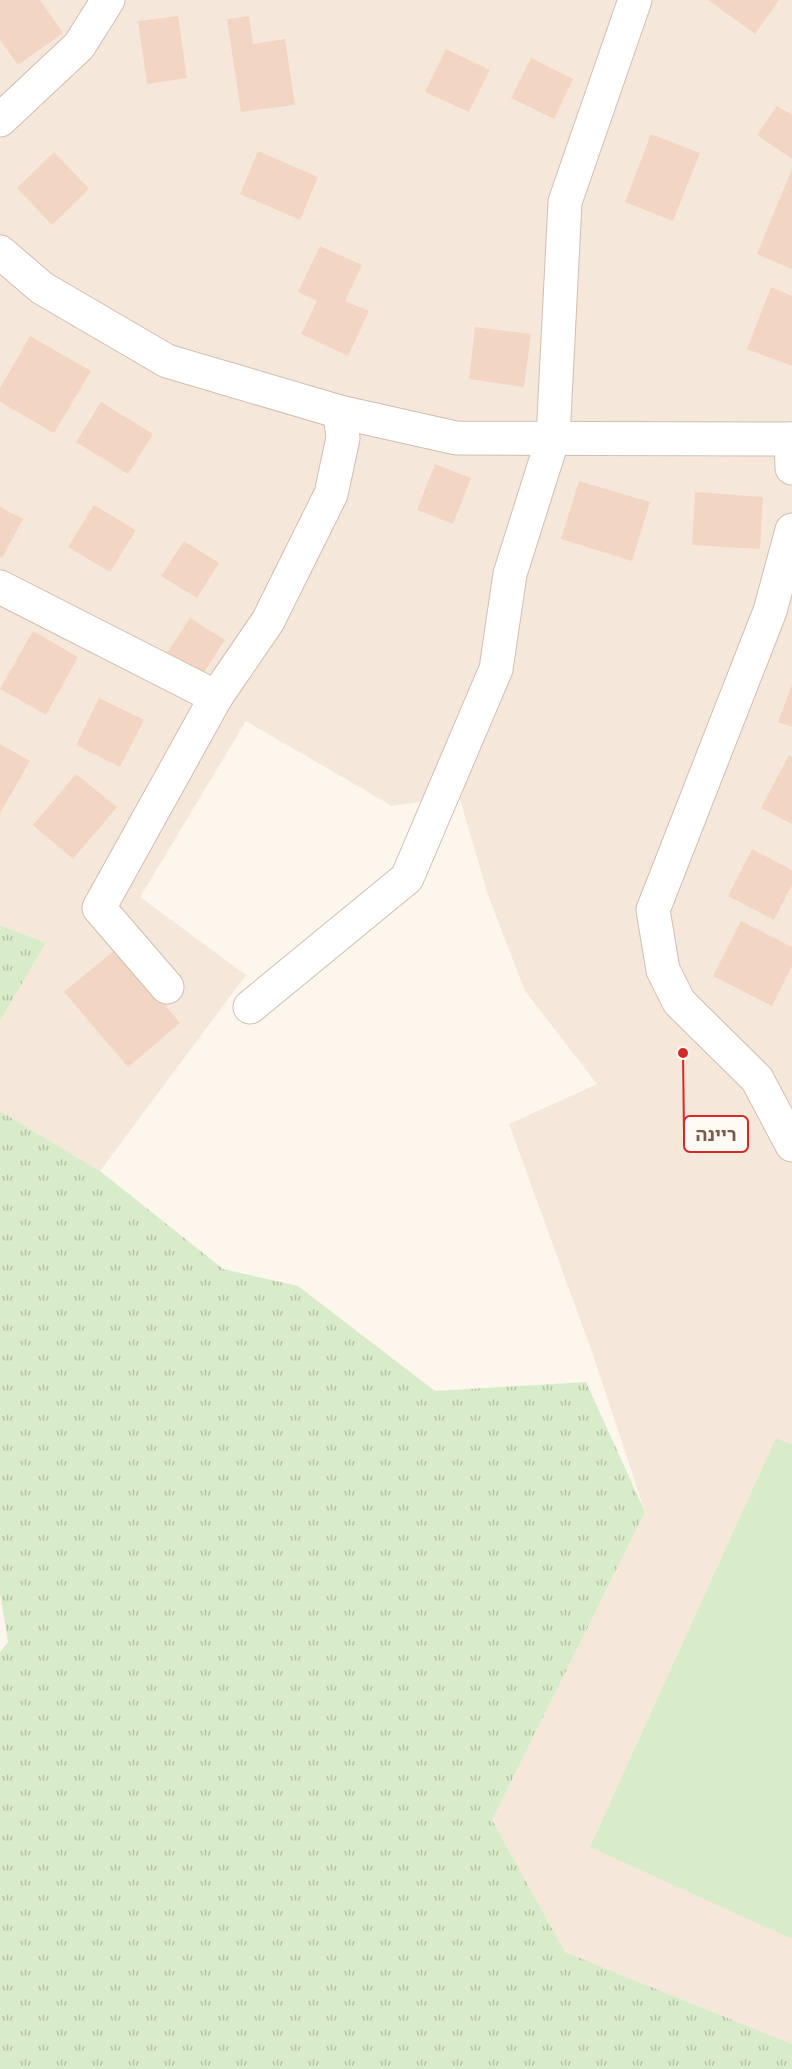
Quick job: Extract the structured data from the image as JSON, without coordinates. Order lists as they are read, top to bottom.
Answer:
{
  "places": ["ריינה"]
}
